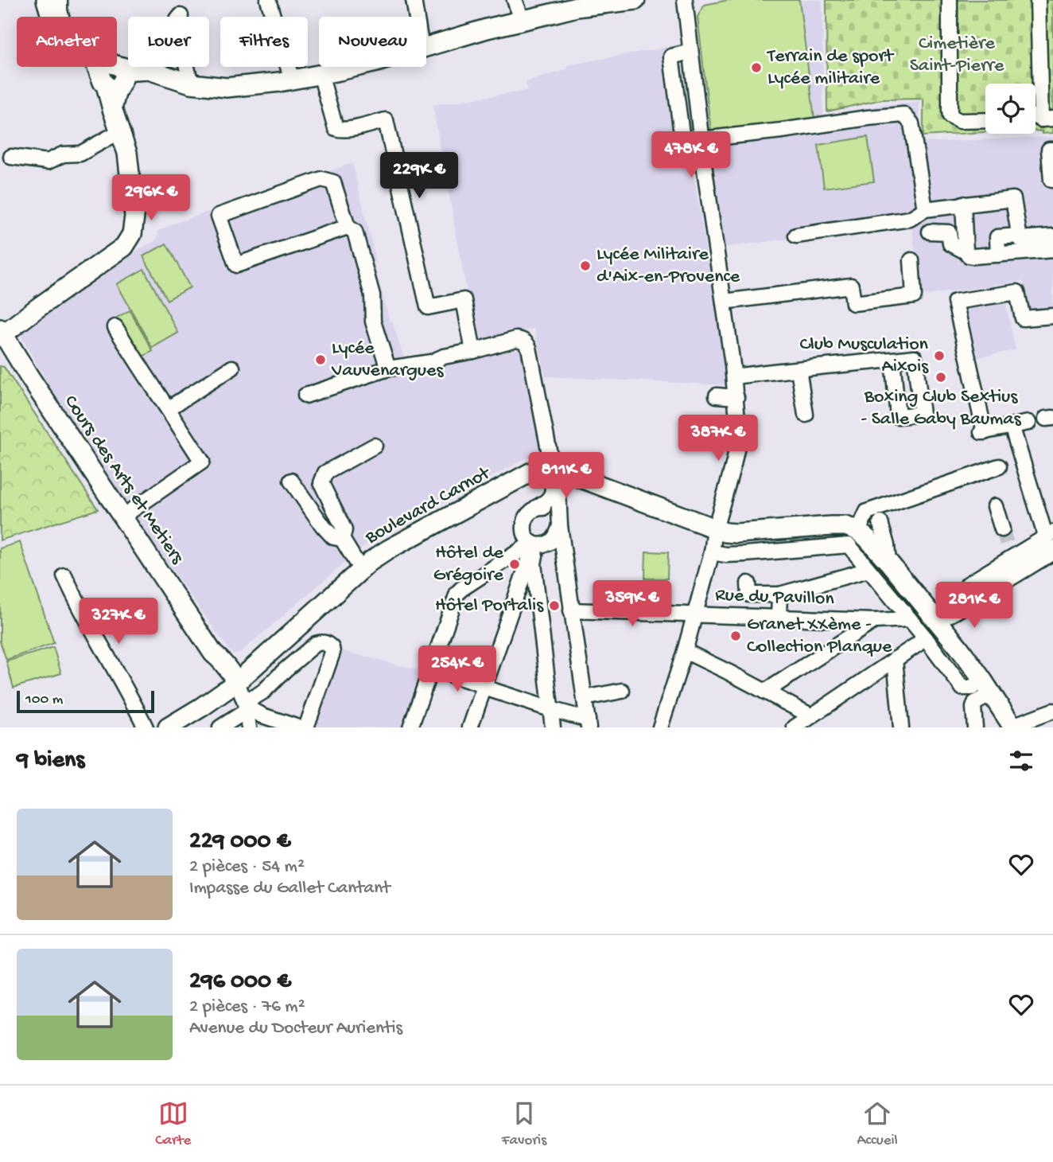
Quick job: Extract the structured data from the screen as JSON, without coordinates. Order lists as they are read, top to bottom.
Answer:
{
  "streets": {
    "main road": ["Cours des Arts et Metiers", "Boulevard Carnot"],
    "street": ["Rue du Pavillon"]
  },
  "crossings": [
    ["Cours des Arts et Metiers", "Boulevard Carnot"]
  ],
  "parks": ["Cimetière Saint-Pierre"],
  "places": [
    "Terrain de sport Lycée militaire",
    "Lycée Militaire d'Aix-en-Provence",
    "Club Musculation Aixois",
    "Lycée Vauvenargues",
    "Boxing Club Sextius - Salle Gaby Baumas",
    "Hôtel de Grégoire",
    "Hôtel Portalis",
    "Granet XXème - Collection Planque"
  ],
  "scale_bar": "100 m",
  "page": {
    "chip": [
      "Acheter",
      "Louer",
      "Filtres",
      "Nouveau"
    ],
    "price": [
      "478K €",
      "229K €",
      "296K €",
      "387K €",
      "811K €",
      "359K €",
      "281K €",
      "327K €",
      "254K €"
    ],
    "scale": "100 m",
    "heading": "9 biens",
    "list": [
      {
        "name": "229 000 €",
        "note": "2 pièces · 54 m² · Impasse du Gallet Cantant"
      },
      {
        "name": "296 000 €",
        "note": "2 pièces · 76 m² · Avenue du Docteur Aurientis"
      }
    ],
    "tabs": ["Carte", "Favoris", "Accueil"]
  }
}
